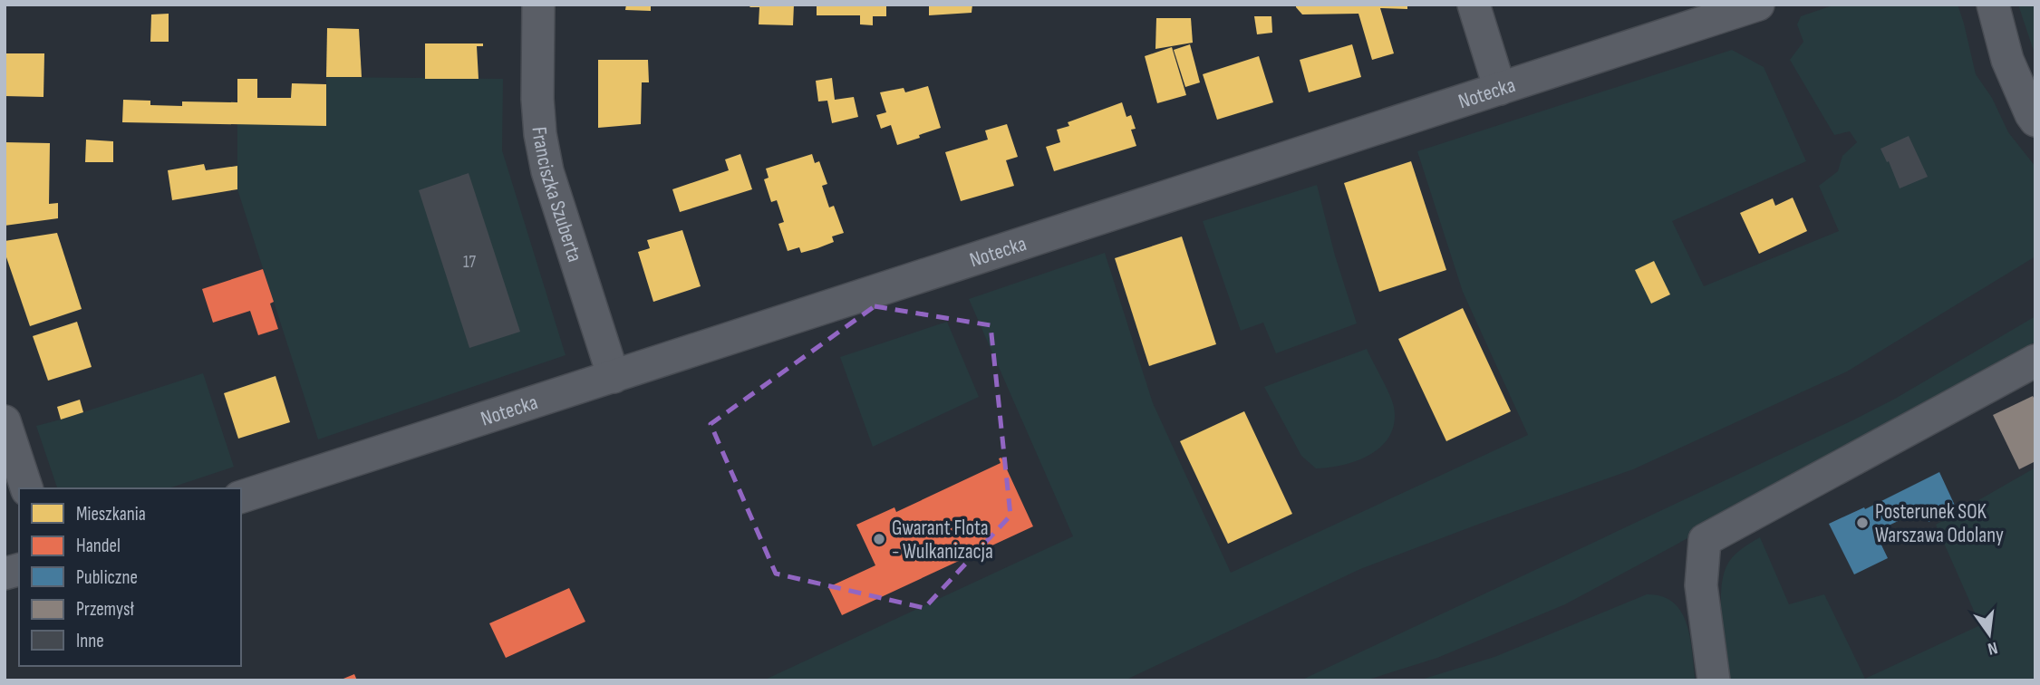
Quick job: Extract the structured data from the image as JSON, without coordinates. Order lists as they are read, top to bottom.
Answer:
{
  "streets": {
    "street": ["Notecka", "Franciszka Szuberta"]
  },
  "crossings": [
    ["Notecka", "Franciszka Szuberta"]
  ],
  "places": ["Posterunek SOK Warszawa Odolany", "Gwarant Flota - Wulkanizacja"],
  "house_numbers": ["17"],
  "legend": [
    "Mieszkania",
    "Handel",
    "Publiczne",
    "Przemysł",
    "Inne"
  ],
  "north": "bottom"
}
